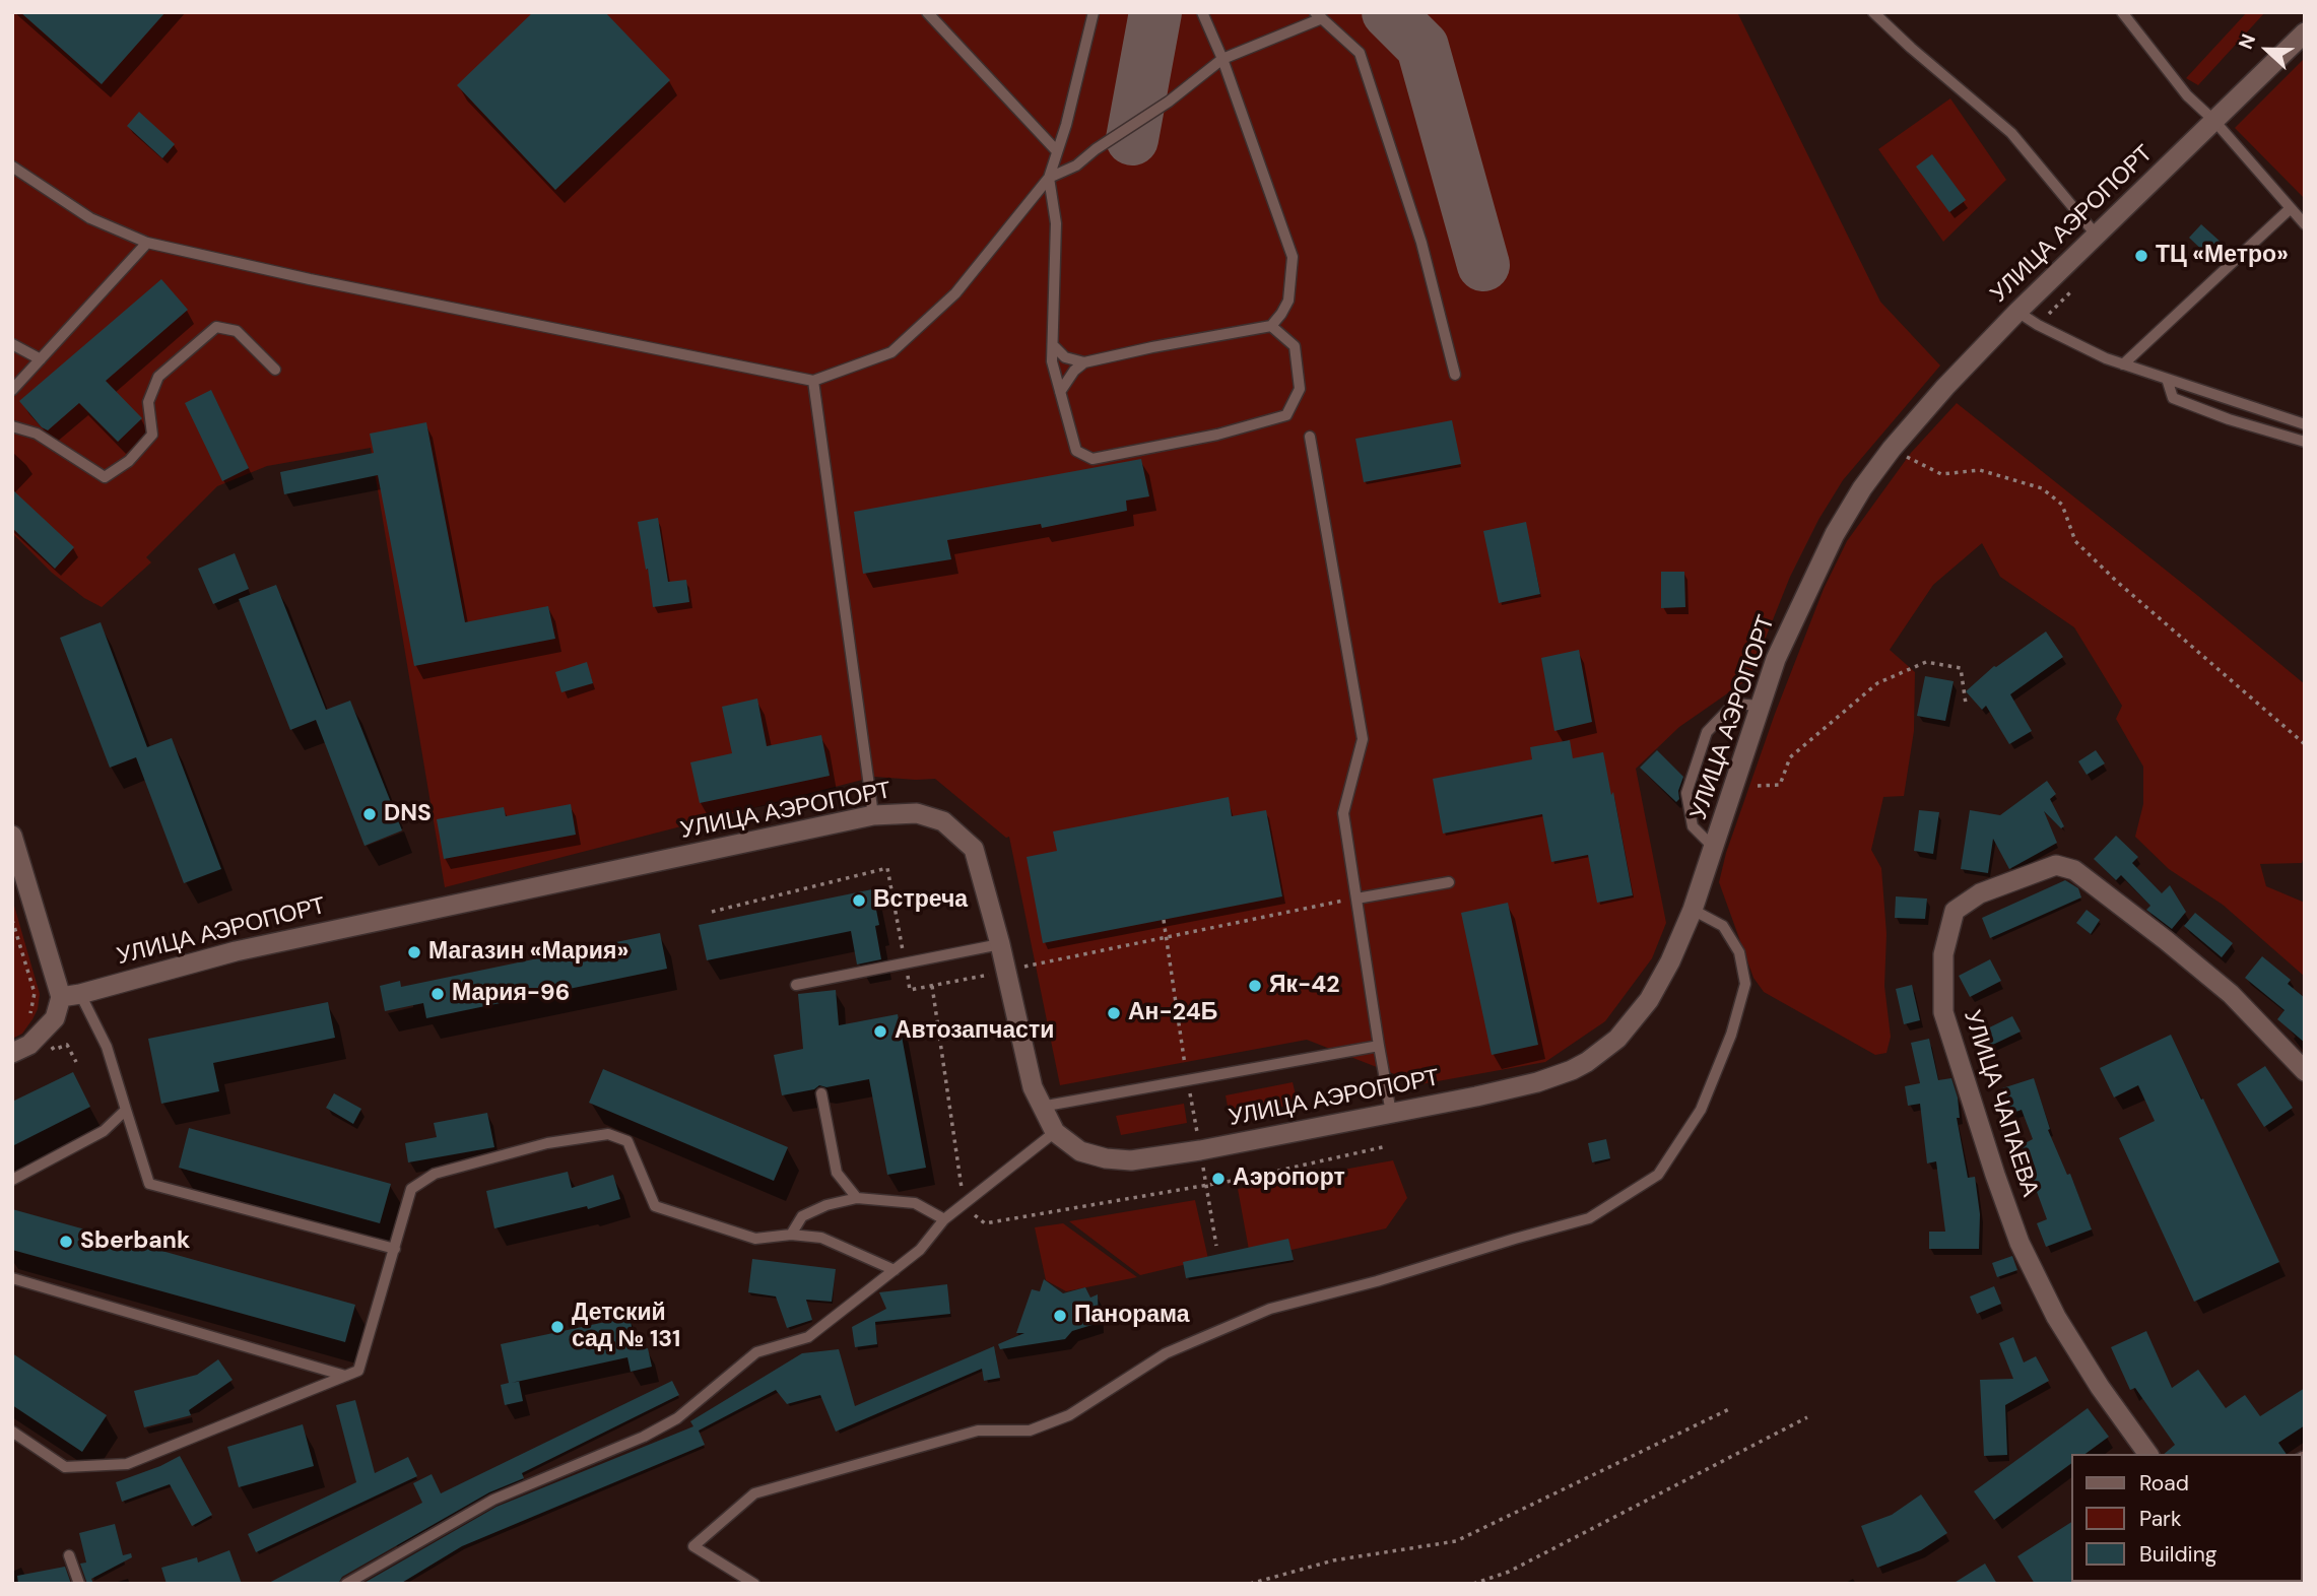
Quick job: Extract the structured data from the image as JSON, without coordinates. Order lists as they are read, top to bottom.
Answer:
{
  "streets": {
    "main road": ["УЛИЦА АЭРОПОРТ", "УЛИЦА ЧАПАЕВА"]
  },
  "places": [
    "ТЦ «Метро»",
    "DNS",
    "Встреча",
    "Магазин «Мария»",
    "Як-42",
    "Мария-96",
    "Ан-24Б",
    "Автозапчасти",
    "Аэропорт",
    "Sberbank",
    "Панорама",
    "Детский сад № 131"
  ],
  "legend": ["Road", "Park", "Building"],
  "north": "left"
}
